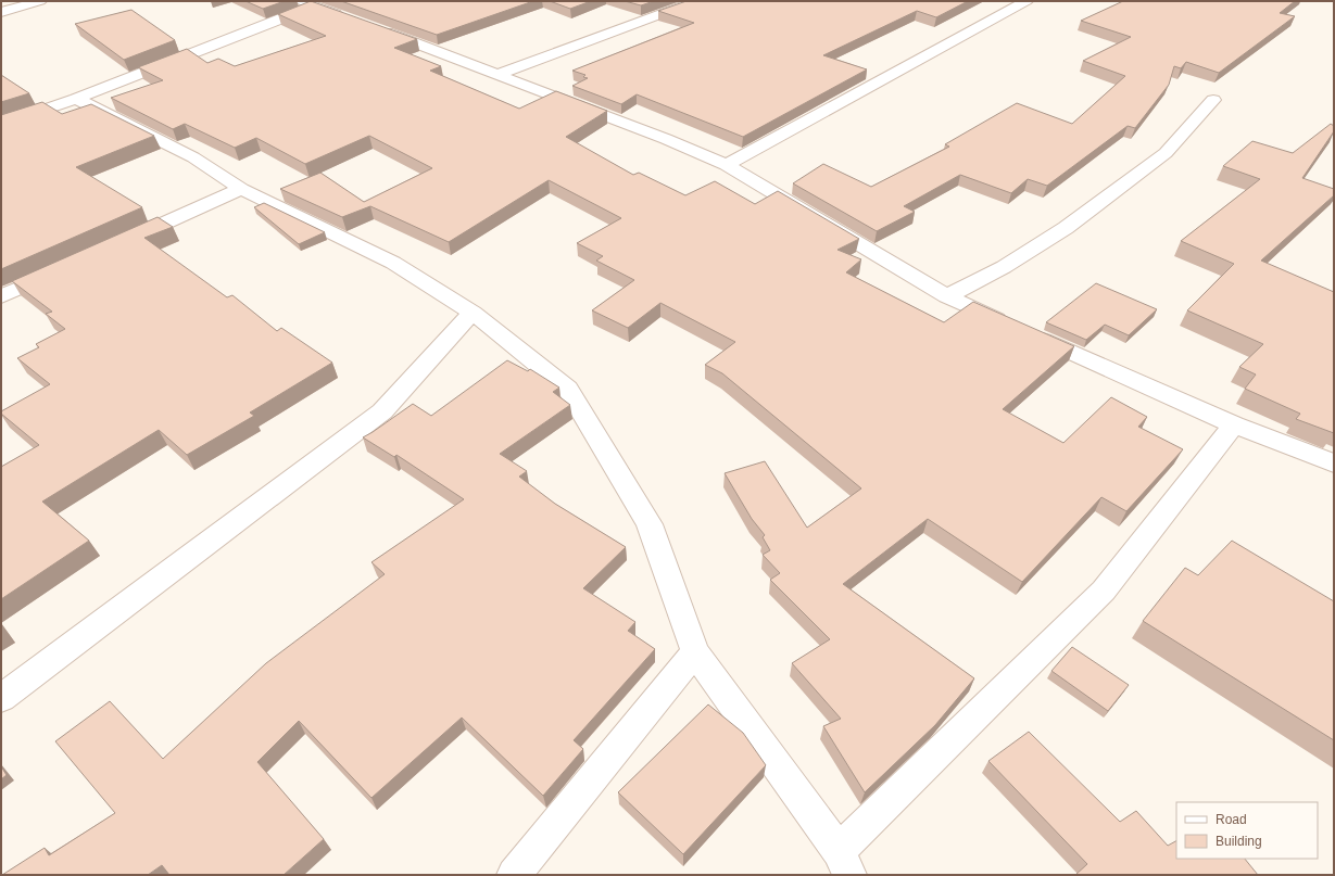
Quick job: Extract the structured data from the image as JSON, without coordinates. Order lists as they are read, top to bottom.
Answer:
{
  "legend": ["Road", "Building"]
}
